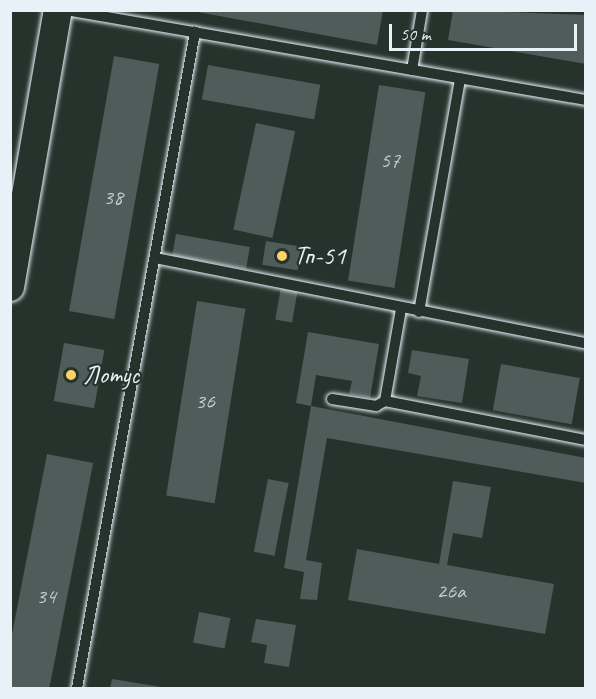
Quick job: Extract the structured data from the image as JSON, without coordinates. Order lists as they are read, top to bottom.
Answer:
{
  "places": ["Тп-51", "Лотус"],
  "house_numbers": [
    "57",
    "38",
    "36",
    "26а",
    "34"
  ],
  "scale_bar": "50 m"
}
